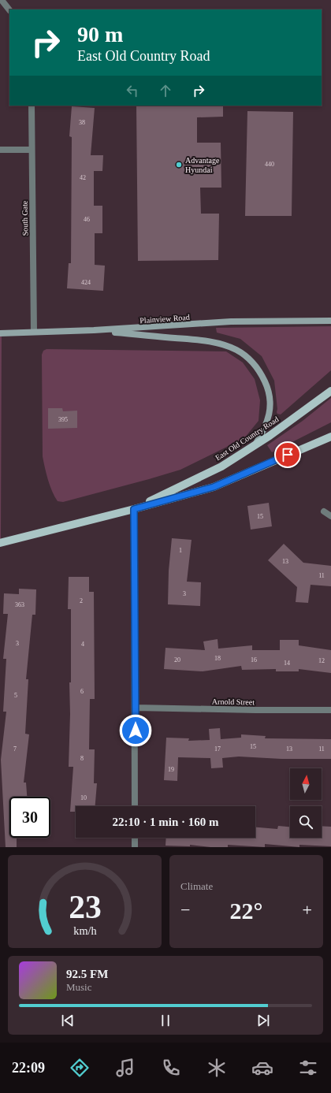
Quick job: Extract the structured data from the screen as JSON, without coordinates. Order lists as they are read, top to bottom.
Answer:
{
  "streets": {
    "main road": ["Plainview Road", "East Old Country Road"],
    "street": ["South Gate", "Arnold Street"]
  },
  "crossings": [
    ["South Gate", "Plainview Road"]
  ],
  "places": ["Advantage Hyundai"],
  "house_numbers": [
    "38",
    "440",
    "42",
    "46",
    "424",
    "395",
    "15",
    "1",
    "13",
    "11",
    "3",
    "2",
    "363",
    "3",
    "4",
    "18",
    "20",
    "16",
    "12",
    "14",
    "6",
    "5",
    "15",
    "7",
    "17",
    "13",
    "11",
    "8",
    "19",
    "10"
  ],
  "north": "top",
  "page": {
    "turn": ["90 m", "East Old Country Road"],
    "limit": "30",
    "trip": "22:10 · 1 min · 160 m",
    "tile": "Climate",
    "heat": ["−", "22°", "+"],
    "song": ["92.5 FM", "Music"],
    "tabs": "22:09",
    "gauge": ["23", "km/h"]
  }
}
